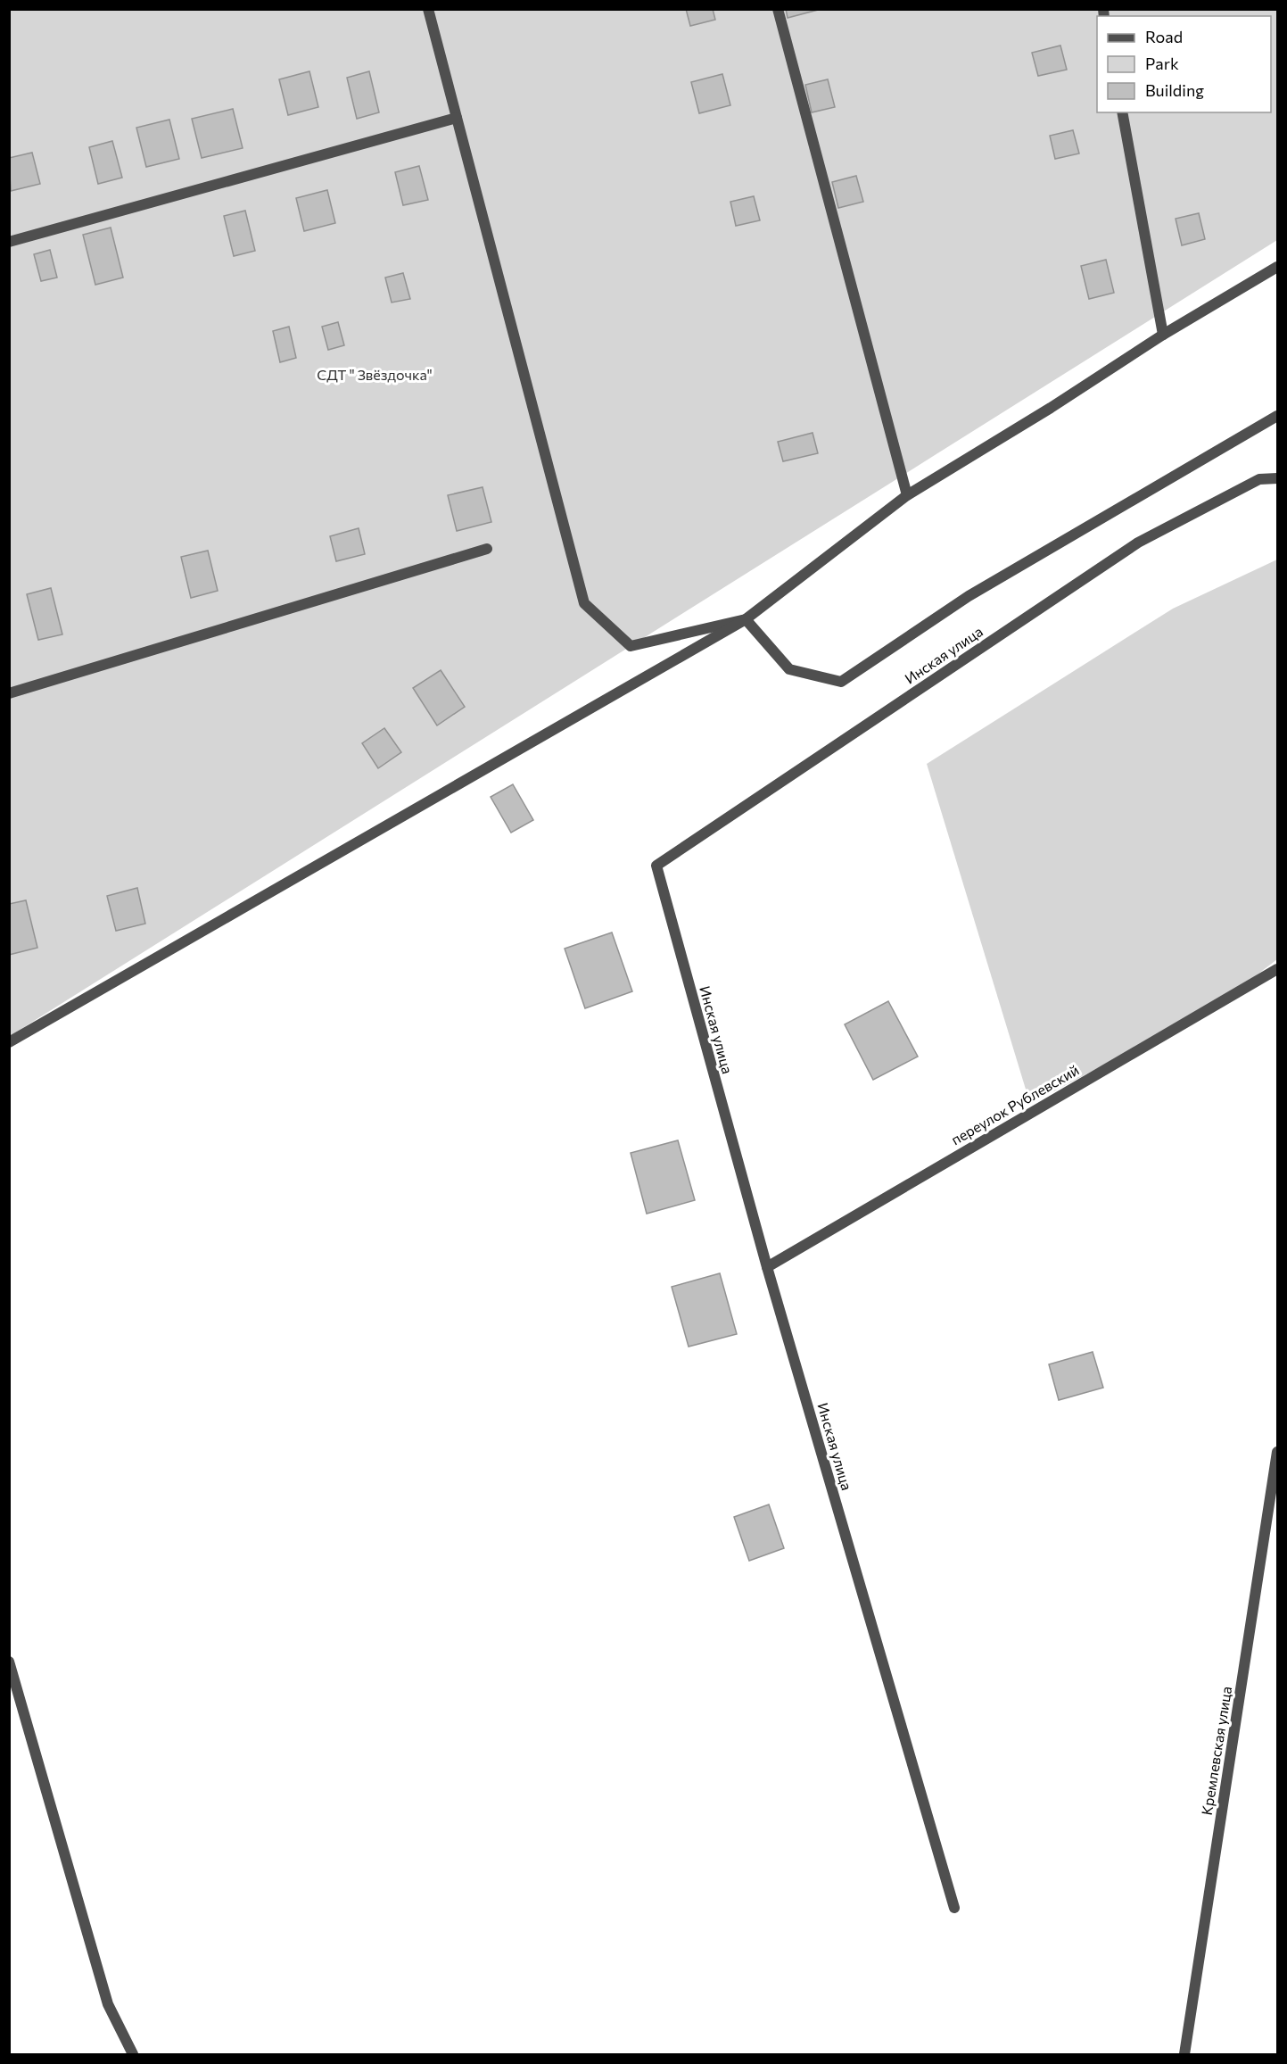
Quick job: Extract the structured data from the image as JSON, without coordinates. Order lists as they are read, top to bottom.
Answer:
{
  "streets": {
    "street": ["Инская улица", "переулок Рублевский", "Кремлевская улица"]
  },
  "crossings": [
    ["Инская улица", "переулок Рублевский"]
  ],
  "parks": ["СДТ \" Звёздочка\""],
  "legend": ["Road", "Park", "Building"]
}
